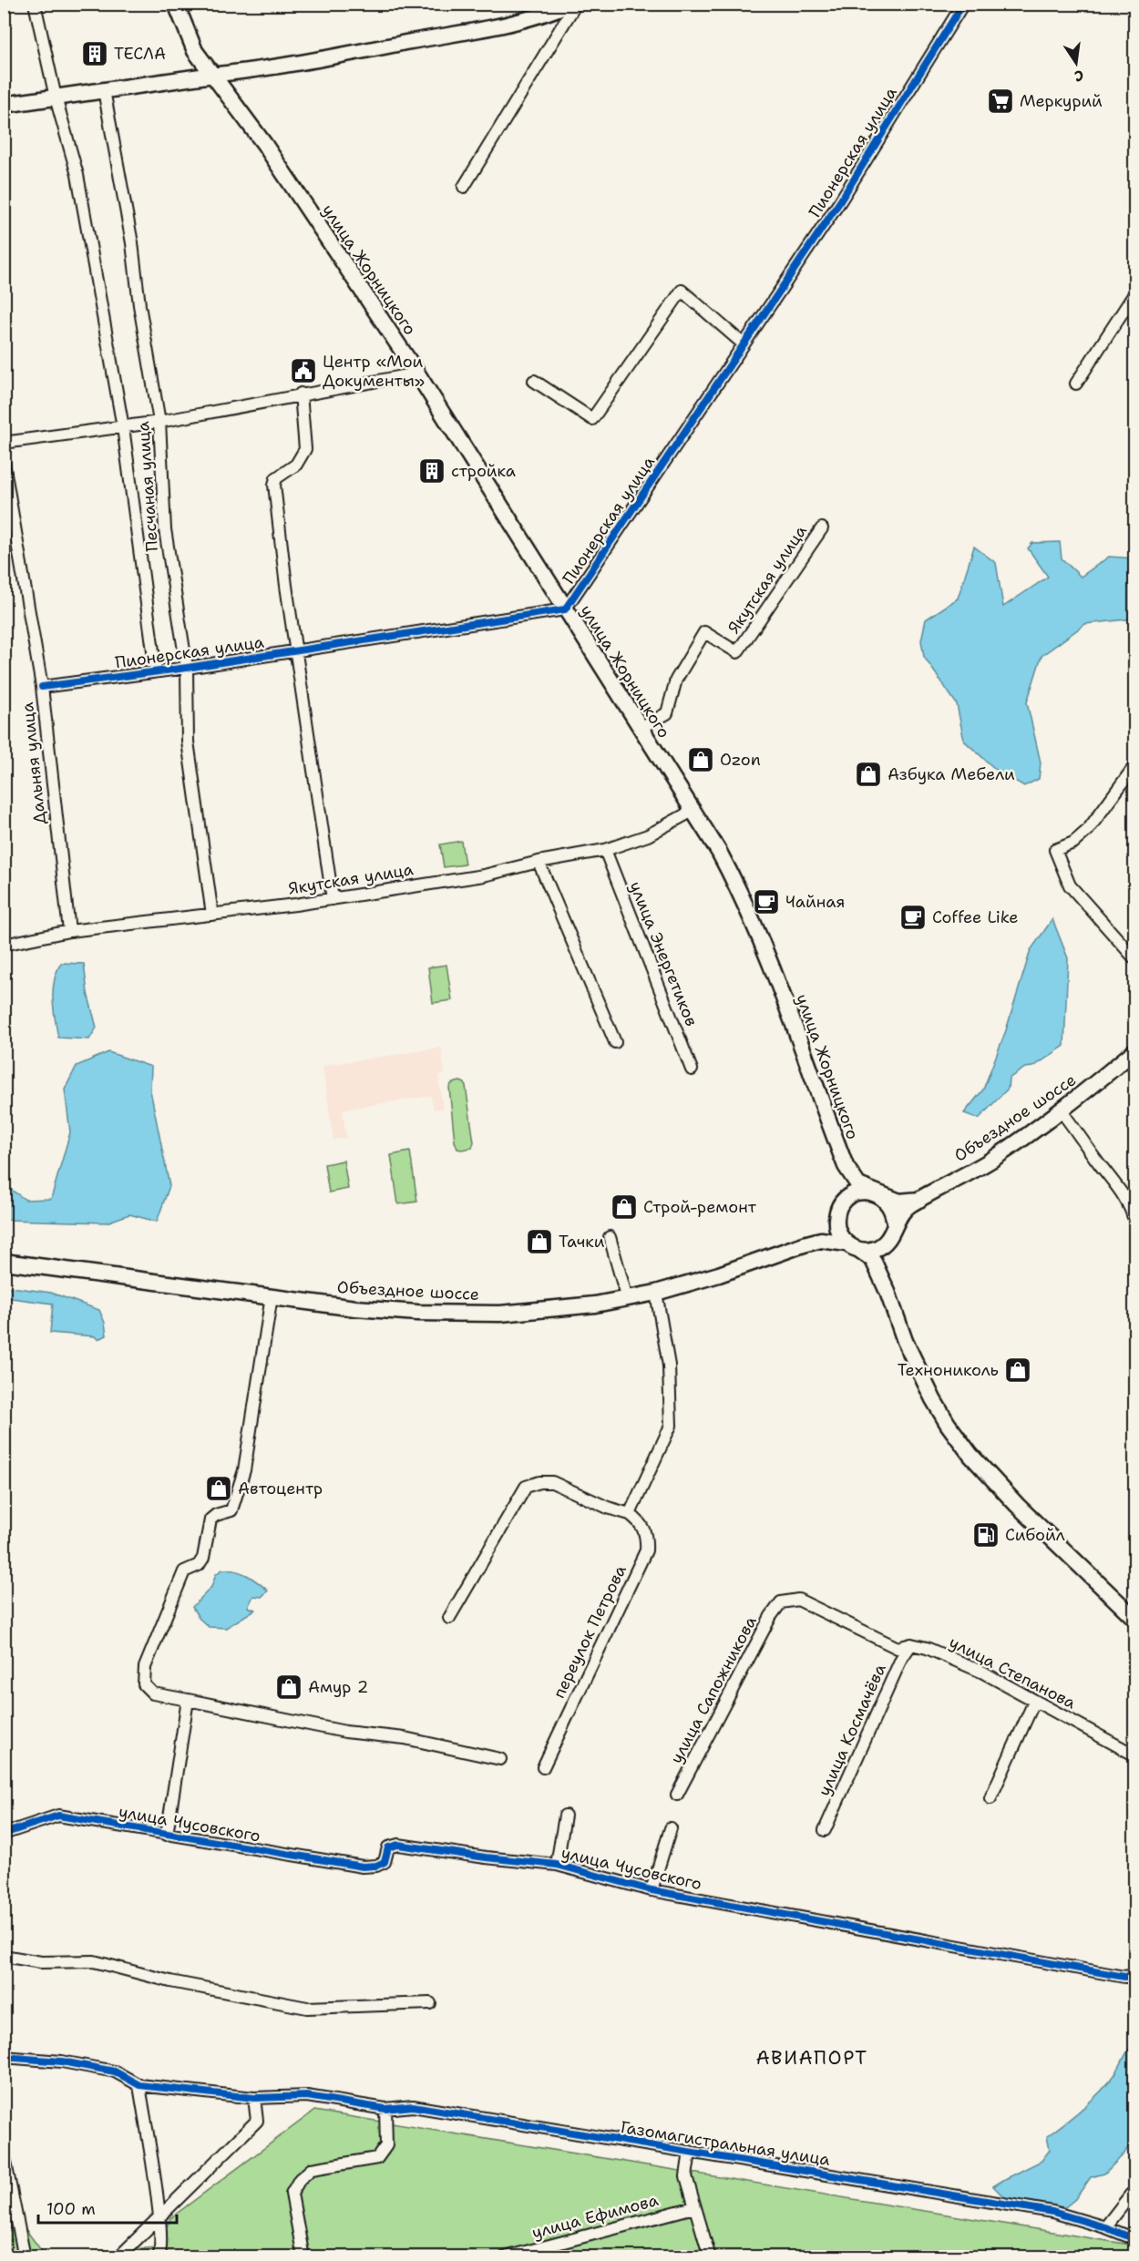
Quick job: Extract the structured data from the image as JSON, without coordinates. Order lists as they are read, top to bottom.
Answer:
{
  "streets": {
    "main road": ["улица Жорницкого", "Объездное шоссе"],
    "street": [
      "Пионерская улица",
      "Песчаная улица",
      "Якутская улица",
      "Дальняя улица",
      "улица Энергетиков",
      "переулок Петрова",
      "улица Степанова",
      "улица Сапожникова",
      "улица Космачёва",
      "улица Чусовского",
      "Газомагистральная улица",
      "улица Ефимова"
    ]
  },
  "crossings": [
    ["Пионерская улица", "улица Жорницкого"],
    ["Пионерская улица", "Песчаная улица"],
    ["Пионерская улица", "Дальняя улица"],
    ["улица Жорницкого", "Якутская улица"],
    ["улица Жорницкого", "Объездное шоссе"],
    ["Песчаная улица", "Якутская улица"],
    ["Якутская улица", "Дальняя улица"],
    ["Якутская улица", "улица Энергетиков"],
    ["улица Степанова", "улица Сапожникова"],
    ["улица Степанова", "улица Космачёва"]
  ],
  "districts": ["АВИАПОРТ"],
  "places": {
    "building": ["ТЕСЛА", "стройка"],
    "supermarket": ["Меркурий"],
    "public building": ["Центр «Мои Документы»"],
    "shop": [
      "Ozon",
      "Азбука Мебели",
      "Строй-ремонт",
      "Тачки",
      "Технониколь",
      "Автоцентр",
      "Амур 2"
    ],
    "cafe": ["Чайная", "Coffee Like"],
    "fuel station": ["Сибойл"]
  },
  "scale_bar": "100 m",
  "north": "bottom"
}
